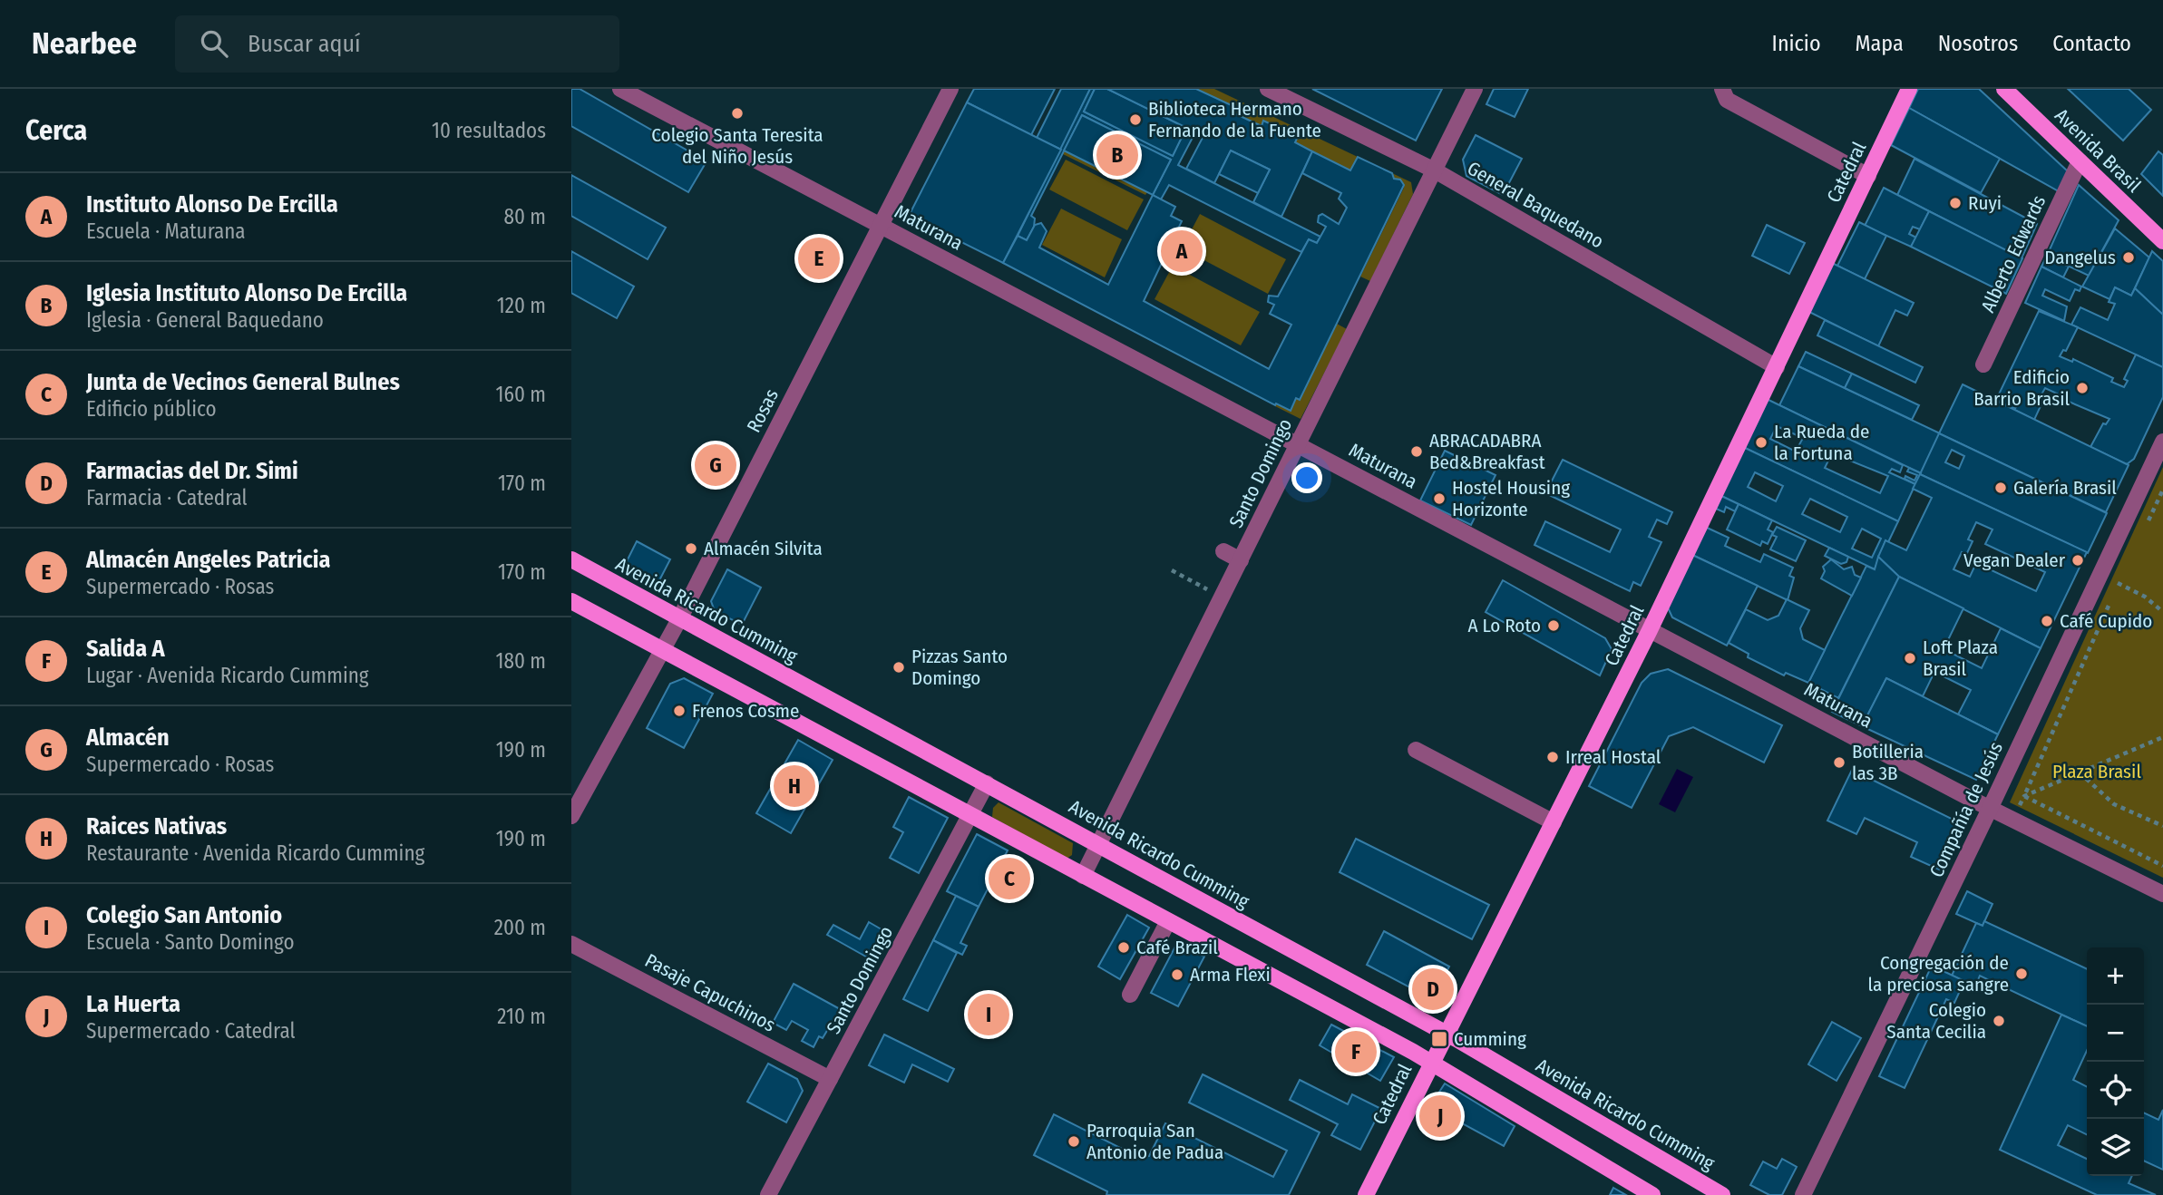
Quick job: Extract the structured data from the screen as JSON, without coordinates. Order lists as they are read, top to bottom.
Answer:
{
  "streets": {
    "main road": ["Avenida Brasil", "Catedral", "Avenida Ricardo Cumming"],
    "street": [
      "General Baquedano",
      "Maturana",
      "Alberto Edwards",
      "Rosas",
      "Santo Domingo",
      "Compañía de Jesús",
      "Pasaje Capuchinos"
    ]
  },
  "crossings": [
    ["Avenida Brasil", "Alberto Edwards"],
    ["Catedral", "General Baquedano"],
    ["Catedral", "Maturana"],
    ["Catedral", "Avenida Ricardo Cumming"],
    ["General Baquedano", "Santo Domingo"],
    ["Maturana", "Rosas"],
    ["Maturana", "Santo Domingo"],
    ["Maturana", "Compañía de Jesús"],
    ["Rosas", "Avenida Ricardo Cumming"],
    ["Santo Domingo", "Avenida Ricardo Cumming"],
    ["Santo Domingo", "Pasaje Capuchinos"]
  ],
  "parks": ["Plaza Brasil"],
  "places": {
    "other": [
      "Colegio Santa Teresita del Niño Jesús",
      "Biblioteca Hermano Fernando de la Fuente",
      "Ruyi",
      "Dangelus",
      "Edificio Barrio Brasil",
      "La Rueda de la Fortuna",
      "ABRACADABRA Bed&Breakfast",
      "Galería Brasil",
      "Hostel Housing Horizonte",
      "Almacén Silvita",
      "Vegan Dealer",
      "Café Cupido",
      "A Lo Roto",
      "Loft Plaza Brasil",
      "Pizzas Santo Domingo",
      "Frenos Cosme",
      "Irreal Hostal",
      "Botilleria las 3B",
      "Café Brazil",
      "Congregación de la preciosa sangre",
      "Arma Flexi",
      "Colegio Santa Cecilia",
      "Parroquia San Antonio de Padua"
    ],
    "transit": ["Cumming"]
  },
  "page": {
    "header": "Nearbee",
    "search": "Buscar aquí",
    "nav": [
      "Inicio",
      "Mapa",
      "Nosotros",
      "Contacto"
    ],
    "heading": ["Cerca", "10 resultados"],
    "pins": [
      "B",
      "A",
      "E",
      "G",
      "H",
      "C",
      "D",
      "I",
      "F",
      "J"
    ],
    "list": [
      {
        "mark": "A",
        "name": "Instituto Alonso De Ercilla",
        "note": "Escuela · Maturana",
        "value": "80 m"
      },
      {
        "mark": "B",
        "name": "Iglesia Instituto Alonso De Ercilla",
        "note": "Iglesia · General Baquedano",
        "value": "120 m"
      },
      {
        "mark": "C",
        "name": "Junta de Vecinos General Bulnes",
        "note": "Edificio público",
        "value": "160 m"
      },
      {
        "mark": "D",
        "name": "Farmacias del Dr. Simi",
        "note": "Farmacia · Catedral",
        "value": "170 m"
      },
      {
        "mark": "E",
        "name": "Almacén Angeles Patricia",
        "note": "Supermercado · Rosas",
        "value": "170 m"
      },
      {
        "mark": "F",
        "name": "Salida A",
        "note": "Lugar · Avenida Ricardo Cumming",
        "value": "180 m"
      },
      {
        "mark": "G",
        "name": "Almacén",
        "note": "Supermercado · Rosas",
        "value": "190 m"
      },
      {
        "mark": "H",
        "name": "Raices Nativas",
        "note": "Restaurante · Avenida Ricardo Cumming",
        "value": "190 m"
      },
      {
        "mark": "I",
        "name": "Colegio San Antonio",
        "note": "Escuela · Santo Domingo",
        "value": "200 m"
      },
      {
        "mark": "J",
        "name": "La Huerta",
        "note": "Supermercado · Catedral",
        "value": "210 m"
      }
    ],
    "map_buttons": ["+", "−"]
  }
}
